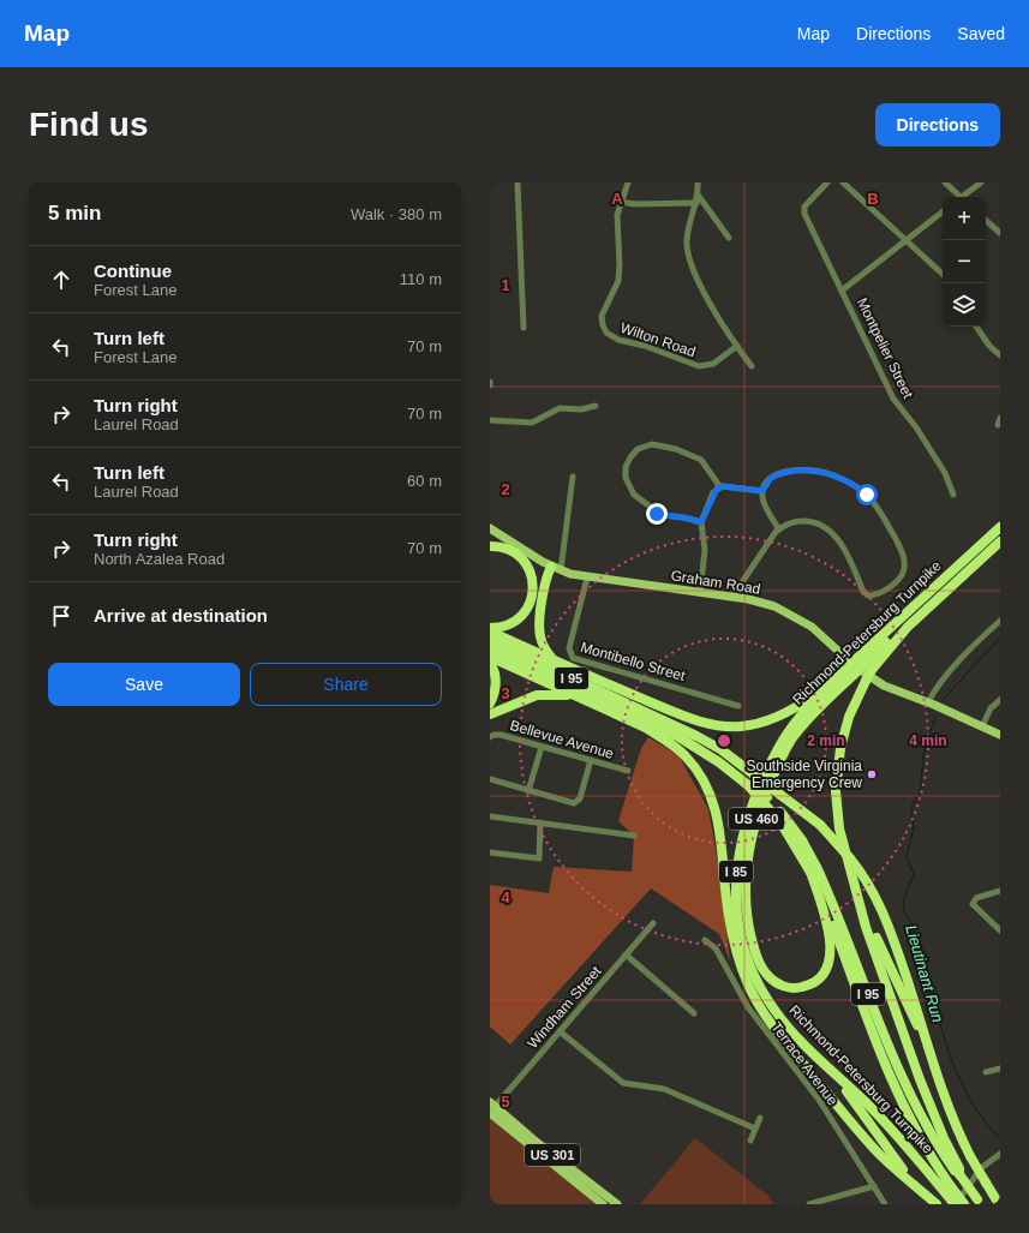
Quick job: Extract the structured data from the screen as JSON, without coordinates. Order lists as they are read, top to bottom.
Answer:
{
  "streets": {
    "highway": [
      "Richmond-Petersburg Turnpike",
      "I 95",
      "US 460",
      "I 85"
    ],
    "main road": ["Graham Road", "US 301"],
    "street": [
      "Wilton Road",
      "Montpelier Street",
      "Montibello Street",
      "Bellevue Avenue",
      "Windham Street",
      "Terrace Avenue"
    ]
  },
  "crossings": [
    ["Graham Road", "Montibello Street"],
    ["Richmond-Petersburg Turnpike", "I 95"],
    ["Richmond-Petersburg Turnpike", "US 460"],
    ["I 95", "US 460"],
    ["Windham Street", "US 301"]
  ],
  "water": ["Lieutinant Run"],
  "places": ["Southside Virginia Emergency Crew"],
  "page": {
    "header": "Map",
    "nav": ["Map", "Directions", "Saved"],
    "buttons": [
      "Directions",
      ["Save", "Share"]
    ],
    "title": "Find us",
    "heading": ["5 min", "Walk · 380 m"],
    "map_buttons": ["+", "−"],
    "list": [
      ["Continue", "Forest Lane", "110 m"],
      ["Turn left", "Forest Lane", "70 m"],
      ["Turn right", "Laurel Road", "70 m"],
      ["Turn left", "Laurel Road", "60 m"],
      ["Turn right", "North Azalea Road", "70 m"],
      "Arrive at destination"
    ]
  },
  "grid": {
    "columns": ["A", "B"],
    "rows": [
      "1",
      "2",
      "3",
      "4",
      "5"
    ]
  },
  "rings": ["2 min", "4 min"]
}
